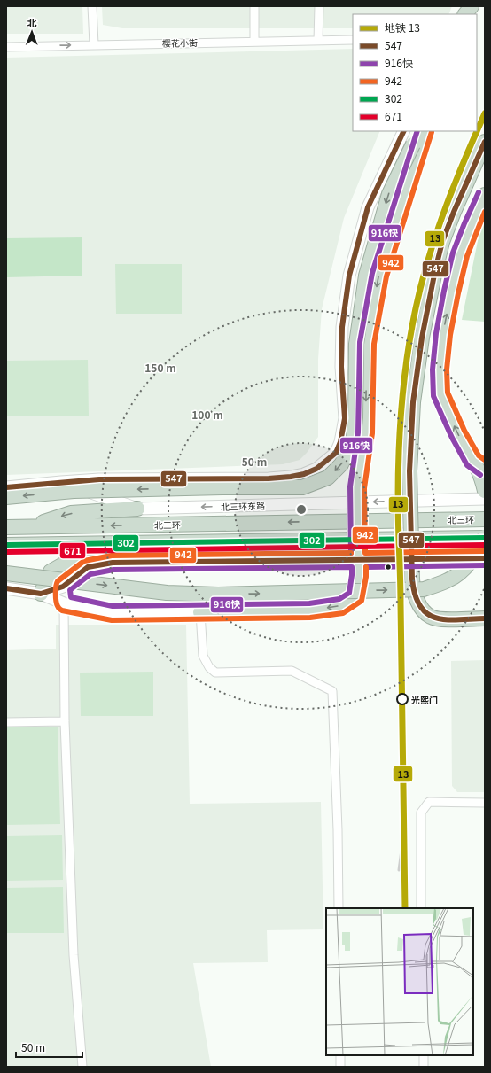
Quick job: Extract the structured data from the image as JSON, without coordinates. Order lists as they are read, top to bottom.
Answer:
{
  "streets": {
    "highway": ["北三环"],
    "street": ["樱花小街", "北三环东路"]
  },
  "places": ["光熙门"],
  "lines": [
    "metro line 13",
    "transit line 547",
    "transit line 916快",
    "transit line 942",
    "transit line 302",
    "transit line 671"
  ],
  "legend": [
    "地铁 13",
    "547",
    "916快",
    "942",
    "302",
    "671"
  ],
  "scale_bar": "50 m",
  "north": "top",
  "rings": ["150 m", "100 m", "50 m"]
}
